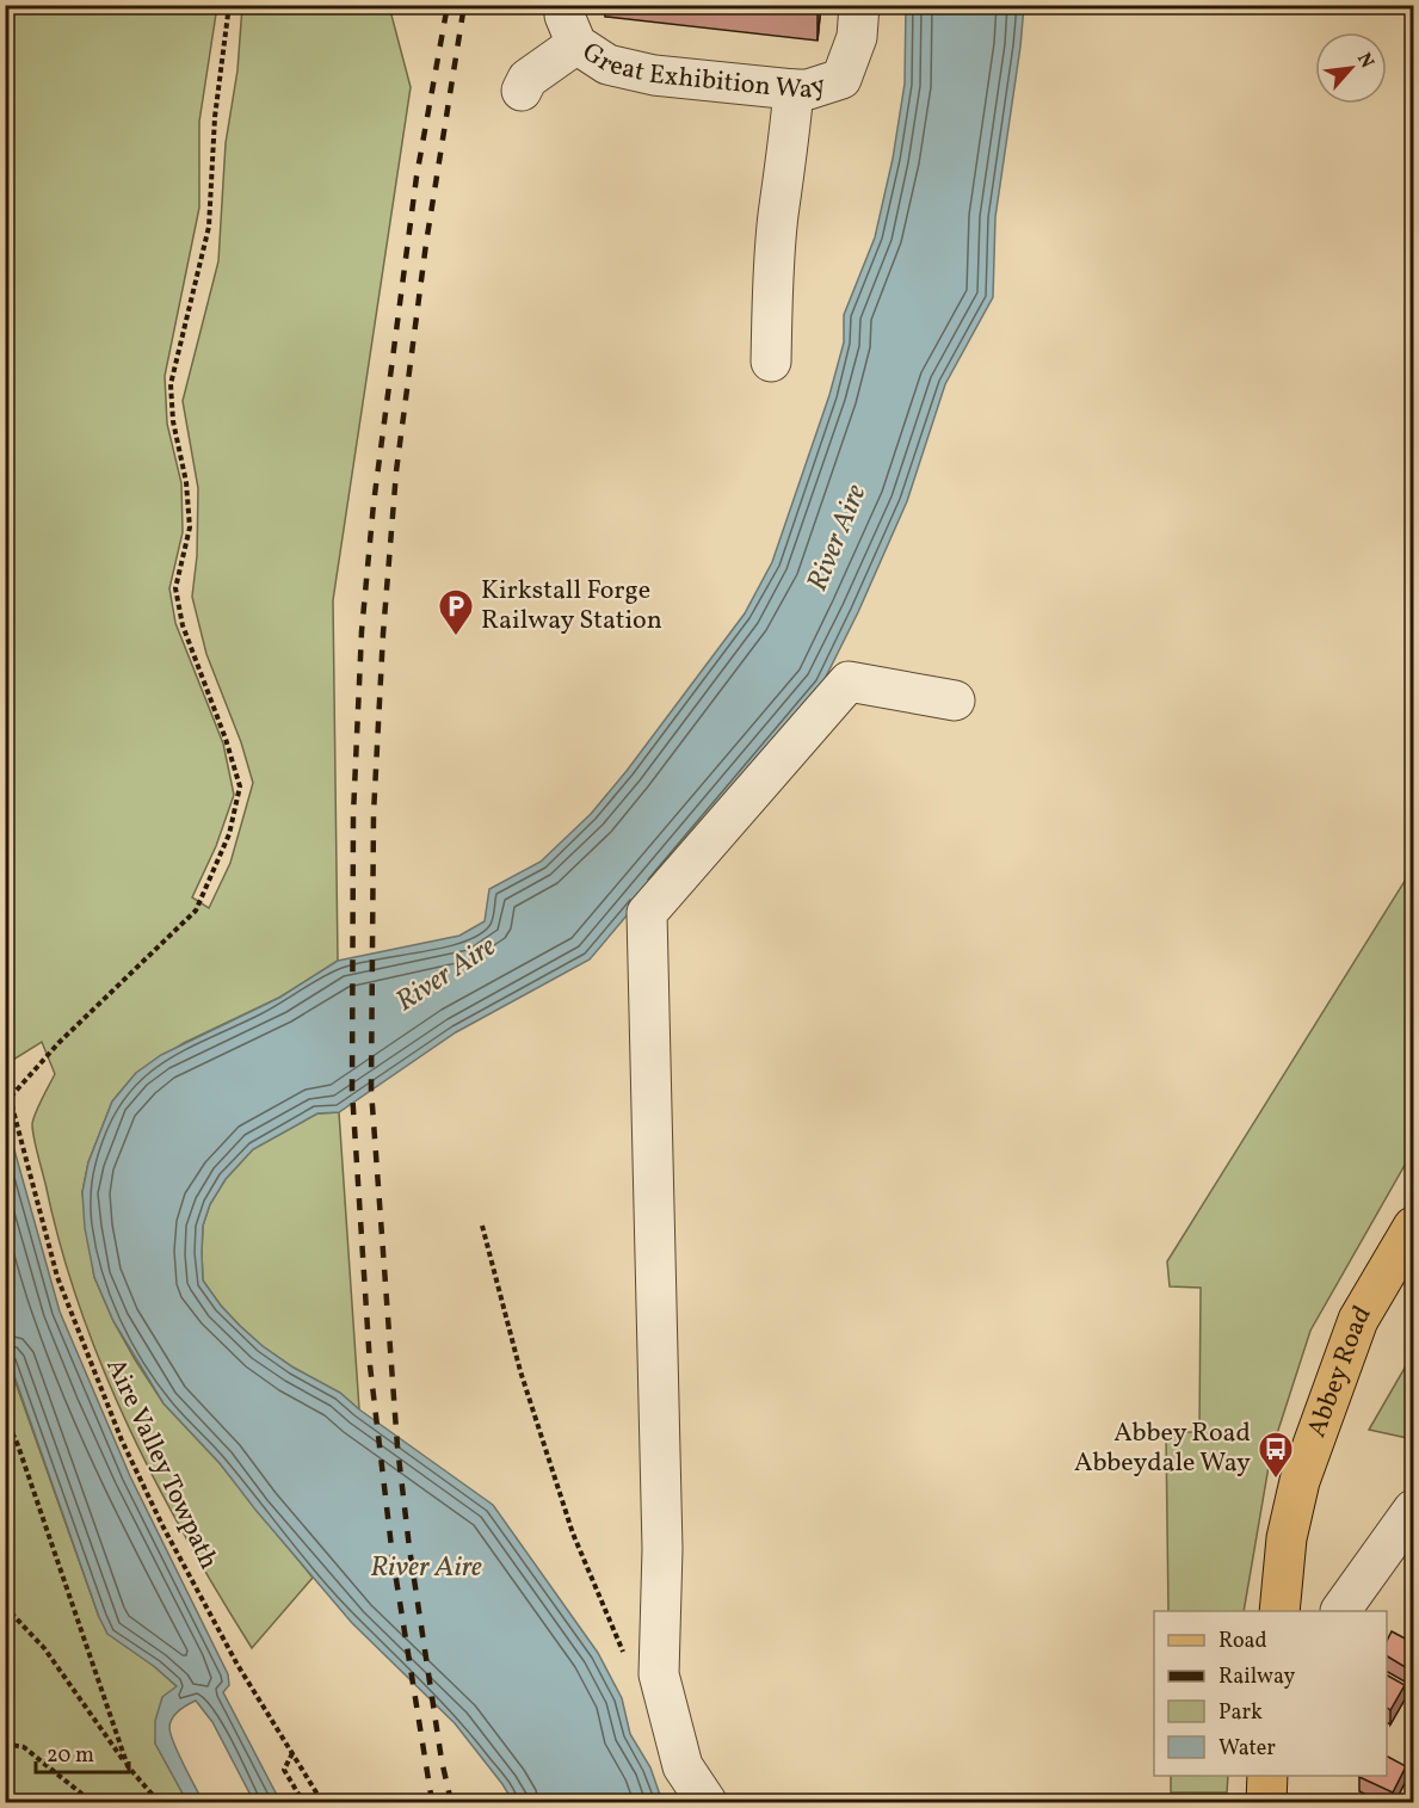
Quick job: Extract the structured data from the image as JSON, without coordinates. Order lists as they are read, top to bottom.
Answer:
{
  "streets": {
    "main road": ["Abbey Road"],
    "street": ["Great Exhibition Way"],
    "path": ["Aire Valley Towpath"]
  },
  "water": ["River Aire"],
  "places": {
    "parking": ["Kirkstall Forge Railway Station"],
    "bus stop": ["Abbey Road Abbeydale Way"]
  },
  "legend": [
    "Road",
    "Railway",
    "Park",
    "Water"
  ],
  "scale_bar": "20 m",
  "north": "top right"
}
